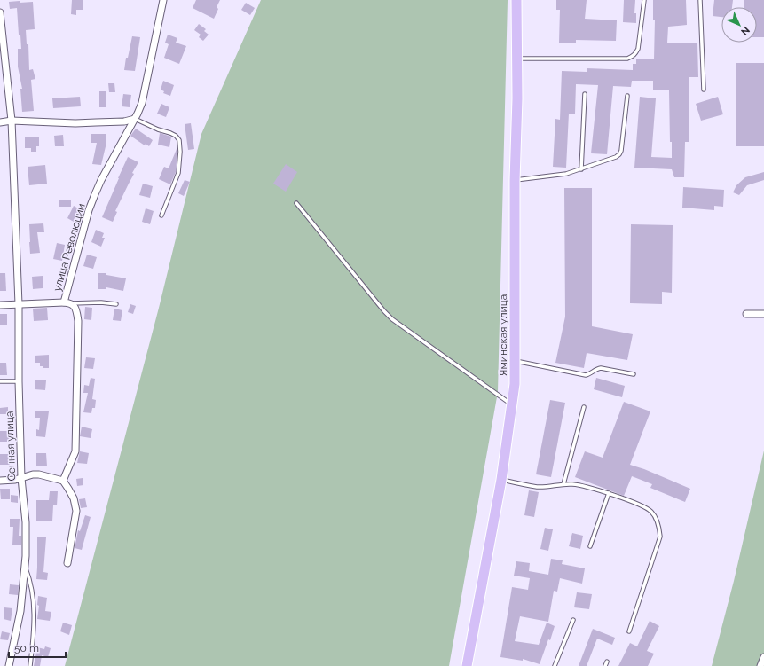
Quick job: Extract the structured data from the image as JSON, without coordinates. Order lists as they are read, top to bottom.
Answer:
{
  "streets": {
    "main road": ["Яминская улица"],
    "street": ["улица Революции", "Сенная улица"]
  },
  "scale_bar": "50 m",
  "north": "bottom right"
}
